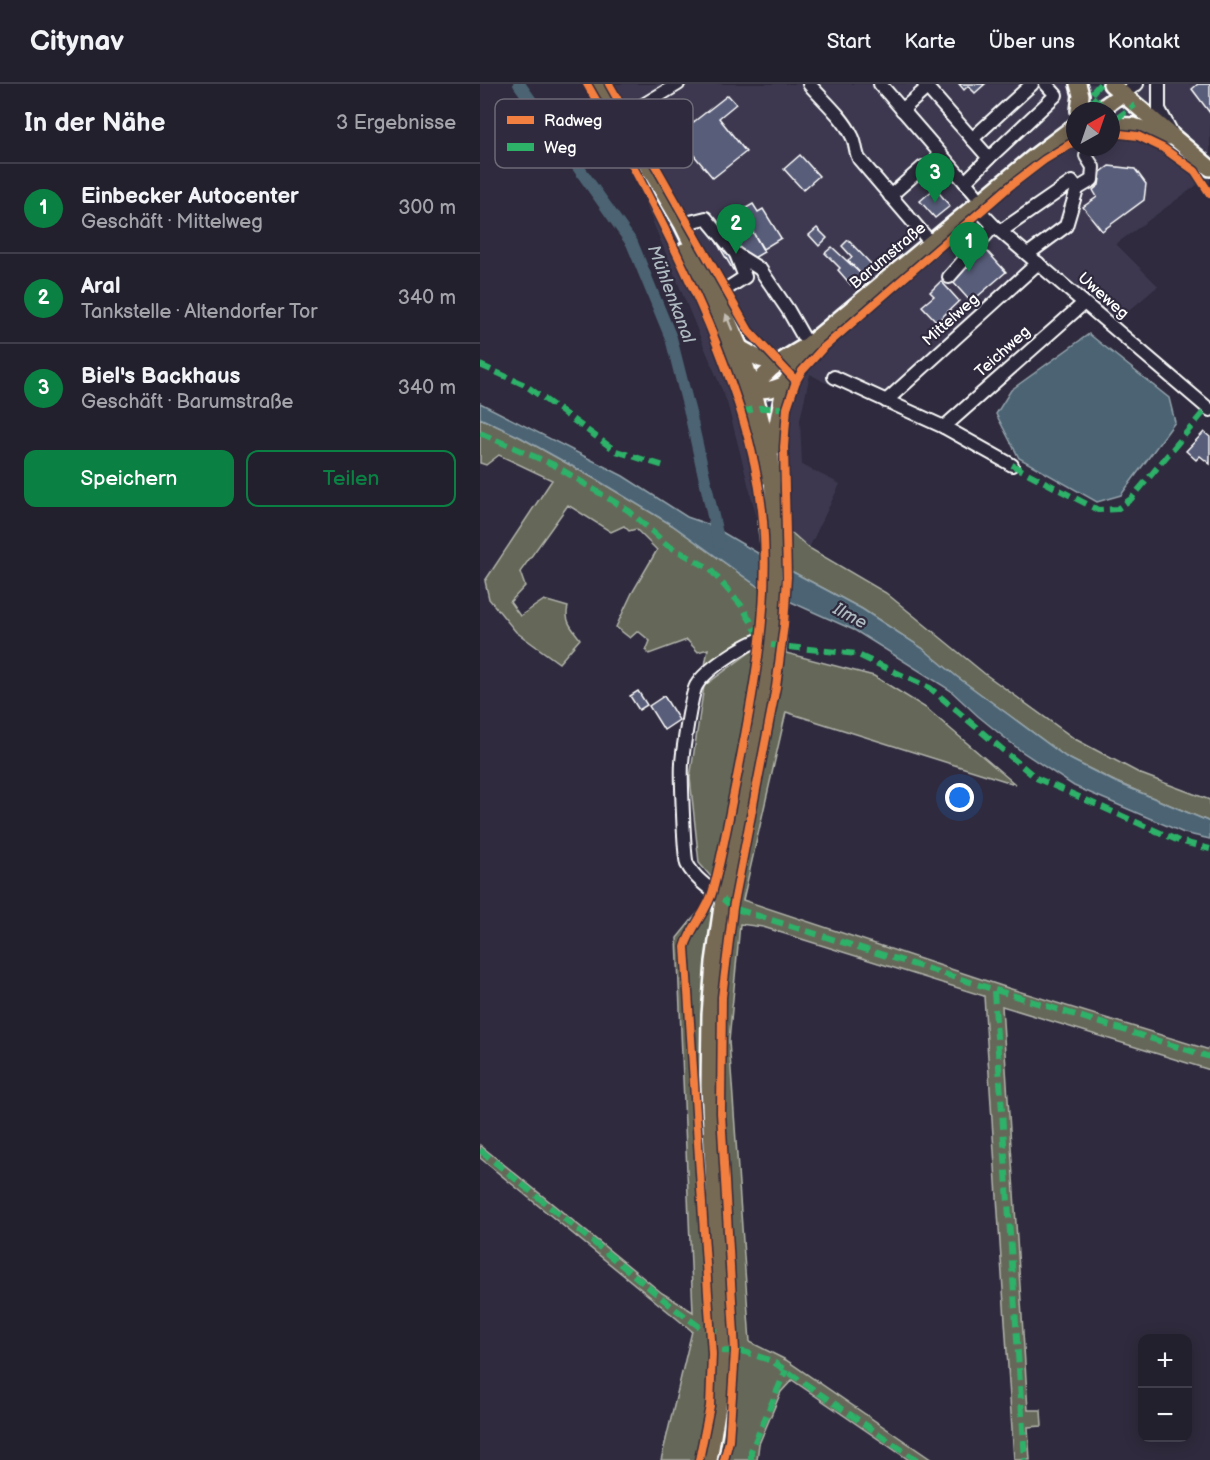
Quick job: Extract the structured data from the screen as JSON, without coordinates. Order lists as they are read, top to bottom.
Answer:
{
  "streets": {
    "main road": ["Barumstraße"],
    "street": ["Uweweg", "Mittelweg", "Teichweg"]
  },
  "crossings": [
    ["Barumstraße", "Uweweg"],
    ["Uweweg", "Mittelweg"],
    ["Uweweg", "Teichweg"]
  ],
  "water": ["Mühlenkanal", "Ilme"],
  "legend": ["Radweg", "Weg"],
  "north": "top right",
  "page": {
    "header": "Citynav",
    "nav": [
      "Start",
      "Karte",
      "Über uns",
      "Kontakt"
    ],
    "heading": ["In der Nähe", "3 Ergebnisse"],
    "pins": ["3", "2", "1"],
    "list": [
      {
        "mark": "1",
        "name": "Einbecker Autocenter",
        "note": "Geschäft · Mittelweg",
        "value": "300 m"
      },
      {
        "mark": "2",
        "name": "Aral",
        "note": "Tankstelle · Altendorfer Tor",
        "value": "340 m"
      },
      {
        "mark": "3",
        "name": "Biel's Backhaus",
        "note": "Geschäft · Barumstraße",
        "value": "340 m"
      }
    ],
    "buttons": ["Speichern", "Teilen"],
    "map_buttons": ["+", "−"]
  }
}
